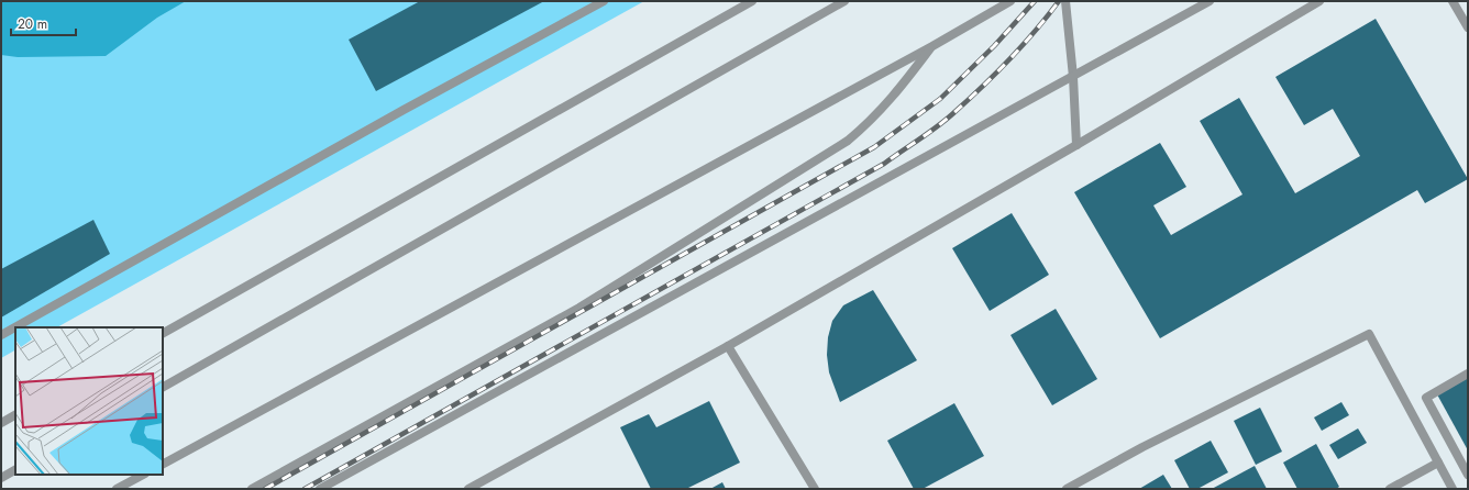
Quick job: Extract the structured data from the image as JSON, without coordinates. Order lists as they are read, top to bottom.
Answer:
{
  "scale_bar": "20 m"
}
